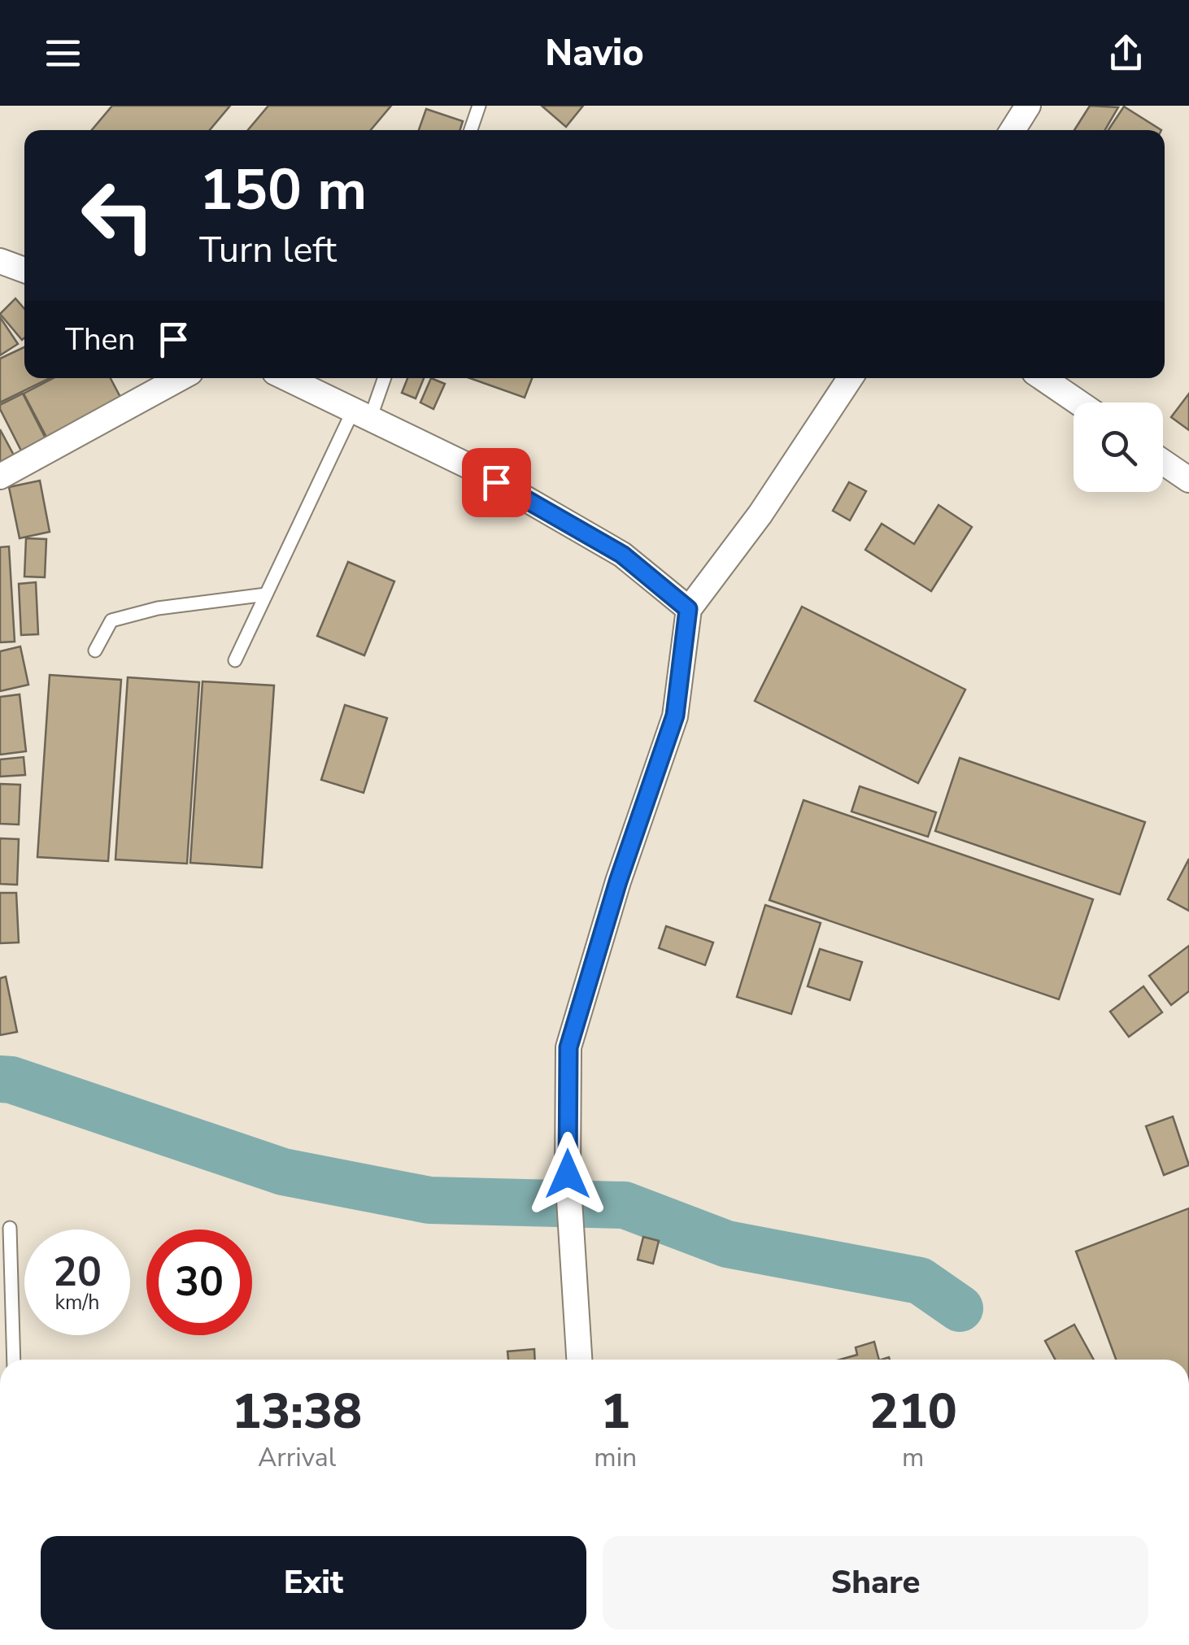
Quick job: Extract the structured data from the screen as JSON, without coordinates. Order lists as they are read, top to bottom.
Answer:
{
  "page": {
    "header": "Navio",
    "turn": ["150 m", "Turn left"],
    "then": "Then",
    "speed": "20 km/h",
    "limit": "30",
    "eta": [
      "13:38",
      "Arrival",
      "1",
      "min",
      "210",
      "m"
    ],
    "buttons": ["Exit", "Share"]
  }
}
